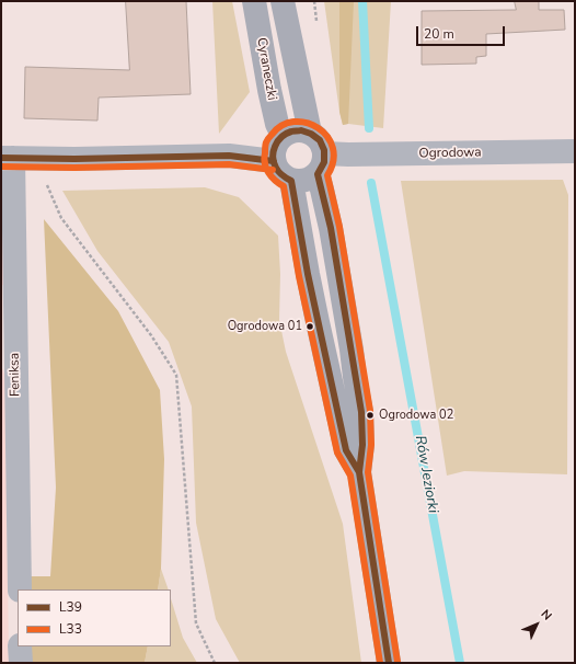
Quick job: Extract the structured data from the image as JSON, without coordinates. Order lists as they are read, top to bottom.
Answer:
{
  "streets": {
    "street": ["Cyraneczki", "Ogrodowa", "Feniksa"]
  },
  "crossings": [
    ["Cyraneczki", "Ogrodowa"]
  ],
  "water": ["Rów Jeziorki"],
  "places": ["Ogrodowa 01", "Ogrodowa 02"],
  "lines": ["transit line L33", "transit line L39"],
  "legend": ["L39", "L33"],
  "scale_bar": "20 m",
  "north": "top right"
}
